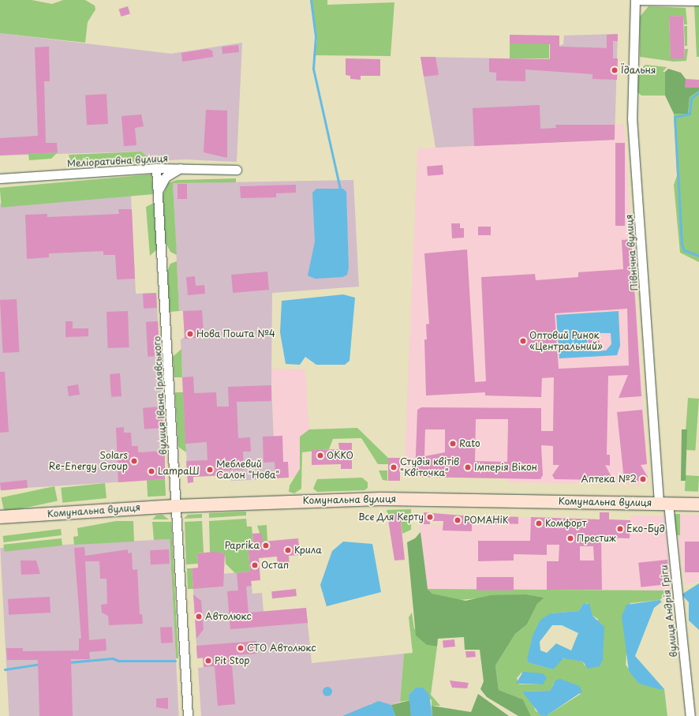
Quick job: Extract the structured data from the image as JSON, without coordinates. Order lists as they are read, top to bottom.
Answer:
{
  "streets": {
    "main road": ["Комунальна вулиця"],
    "street": [
      "Меліоративна вулиця",
      "Північна вулиця",
      "вулиця Івана Ірлявського",
      "вулиця Андрія Гріги"
    ]
  },
  "crossings": [
    ["Меліоративна вулиця", "вулиця Івана Ірлявського"],
    ["Північна вулиця", "Комунальна вулиця"],
    ["Північна вулиця", "вулиця Андрія Гріги"],
    ["вулиця Івана Ірлявського", "Комунальна вулиця"],
    ["Комунальна вулиця", "вулиця Андрія Гріги"]
  ],
  "places": [
    "Їдальня",
    "Нова Пошта №4",
    "Оптовий Ринок «Центральний»",
    "Rato",
    "ОККО",
    "Solars Re-Energy Group",
    "Студія квітів \"Квіточка\"",
    "Імперія Вікон",
    "Меблевий Салон \"Нова\"",
    "LampaШ",
    "Аптека №2",
    "Все Для Керту",
    "РОМАНіК",
    "Комфорт",
    "Еко-Буд",
    "Престиж",
    "Paprika",
    "Крила",
    "Остап",
    "Автолюкс",
    "СТО Автолюкс",
    "Pit Stop"
  ]
}
